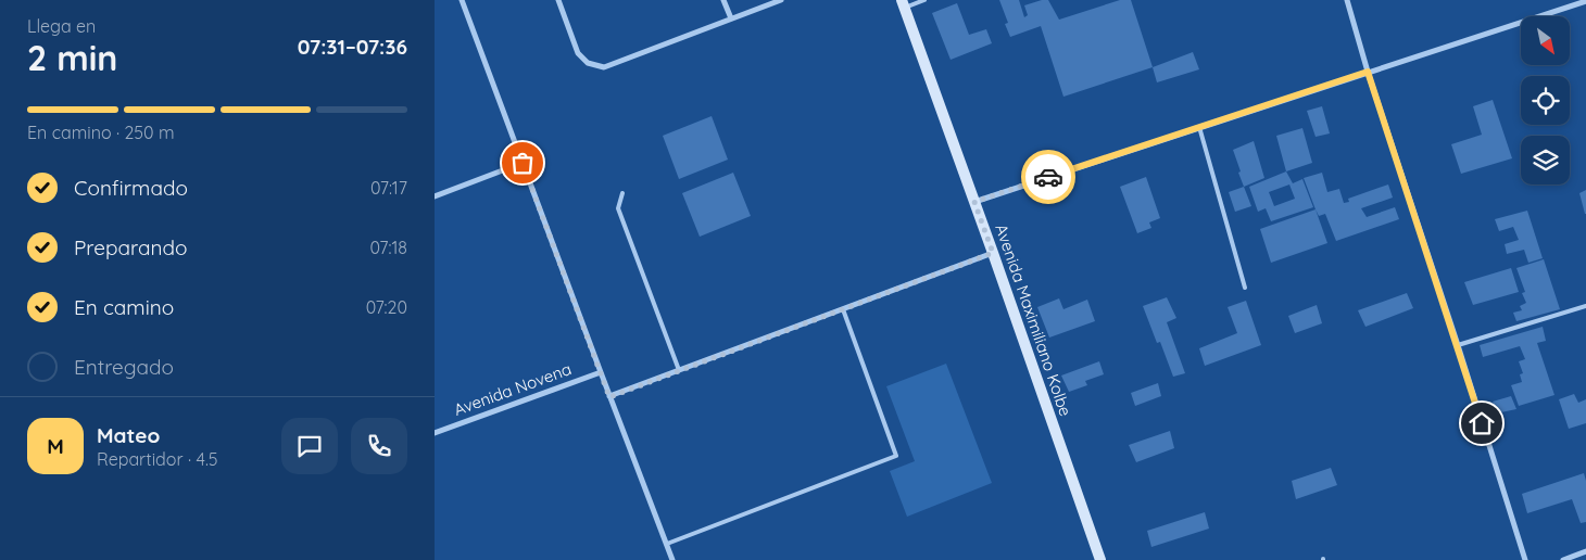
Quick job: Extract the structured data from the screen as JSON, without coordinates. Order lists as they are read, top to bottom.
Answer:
{
  "streets": {
    "main road": ["Avenida Maximiliano Kolbe"],
    "street": ["Avenida Novena"]
  },
  "north": "bottom right",
  "page": {
    "heading": ["2 min", "Llega en", "07:31–07:36"],
    "panel": ["Mateo", "Repartidor · 4.5"],
    "bar": "En camino · 250 m",
    "list": [
      ["Confirmado", "07:17"],
      ["Preparando", "07:18"],
      ["En camino", "07:20"],
      "Entregado"
    ],
    "round": "M"
  }
}
